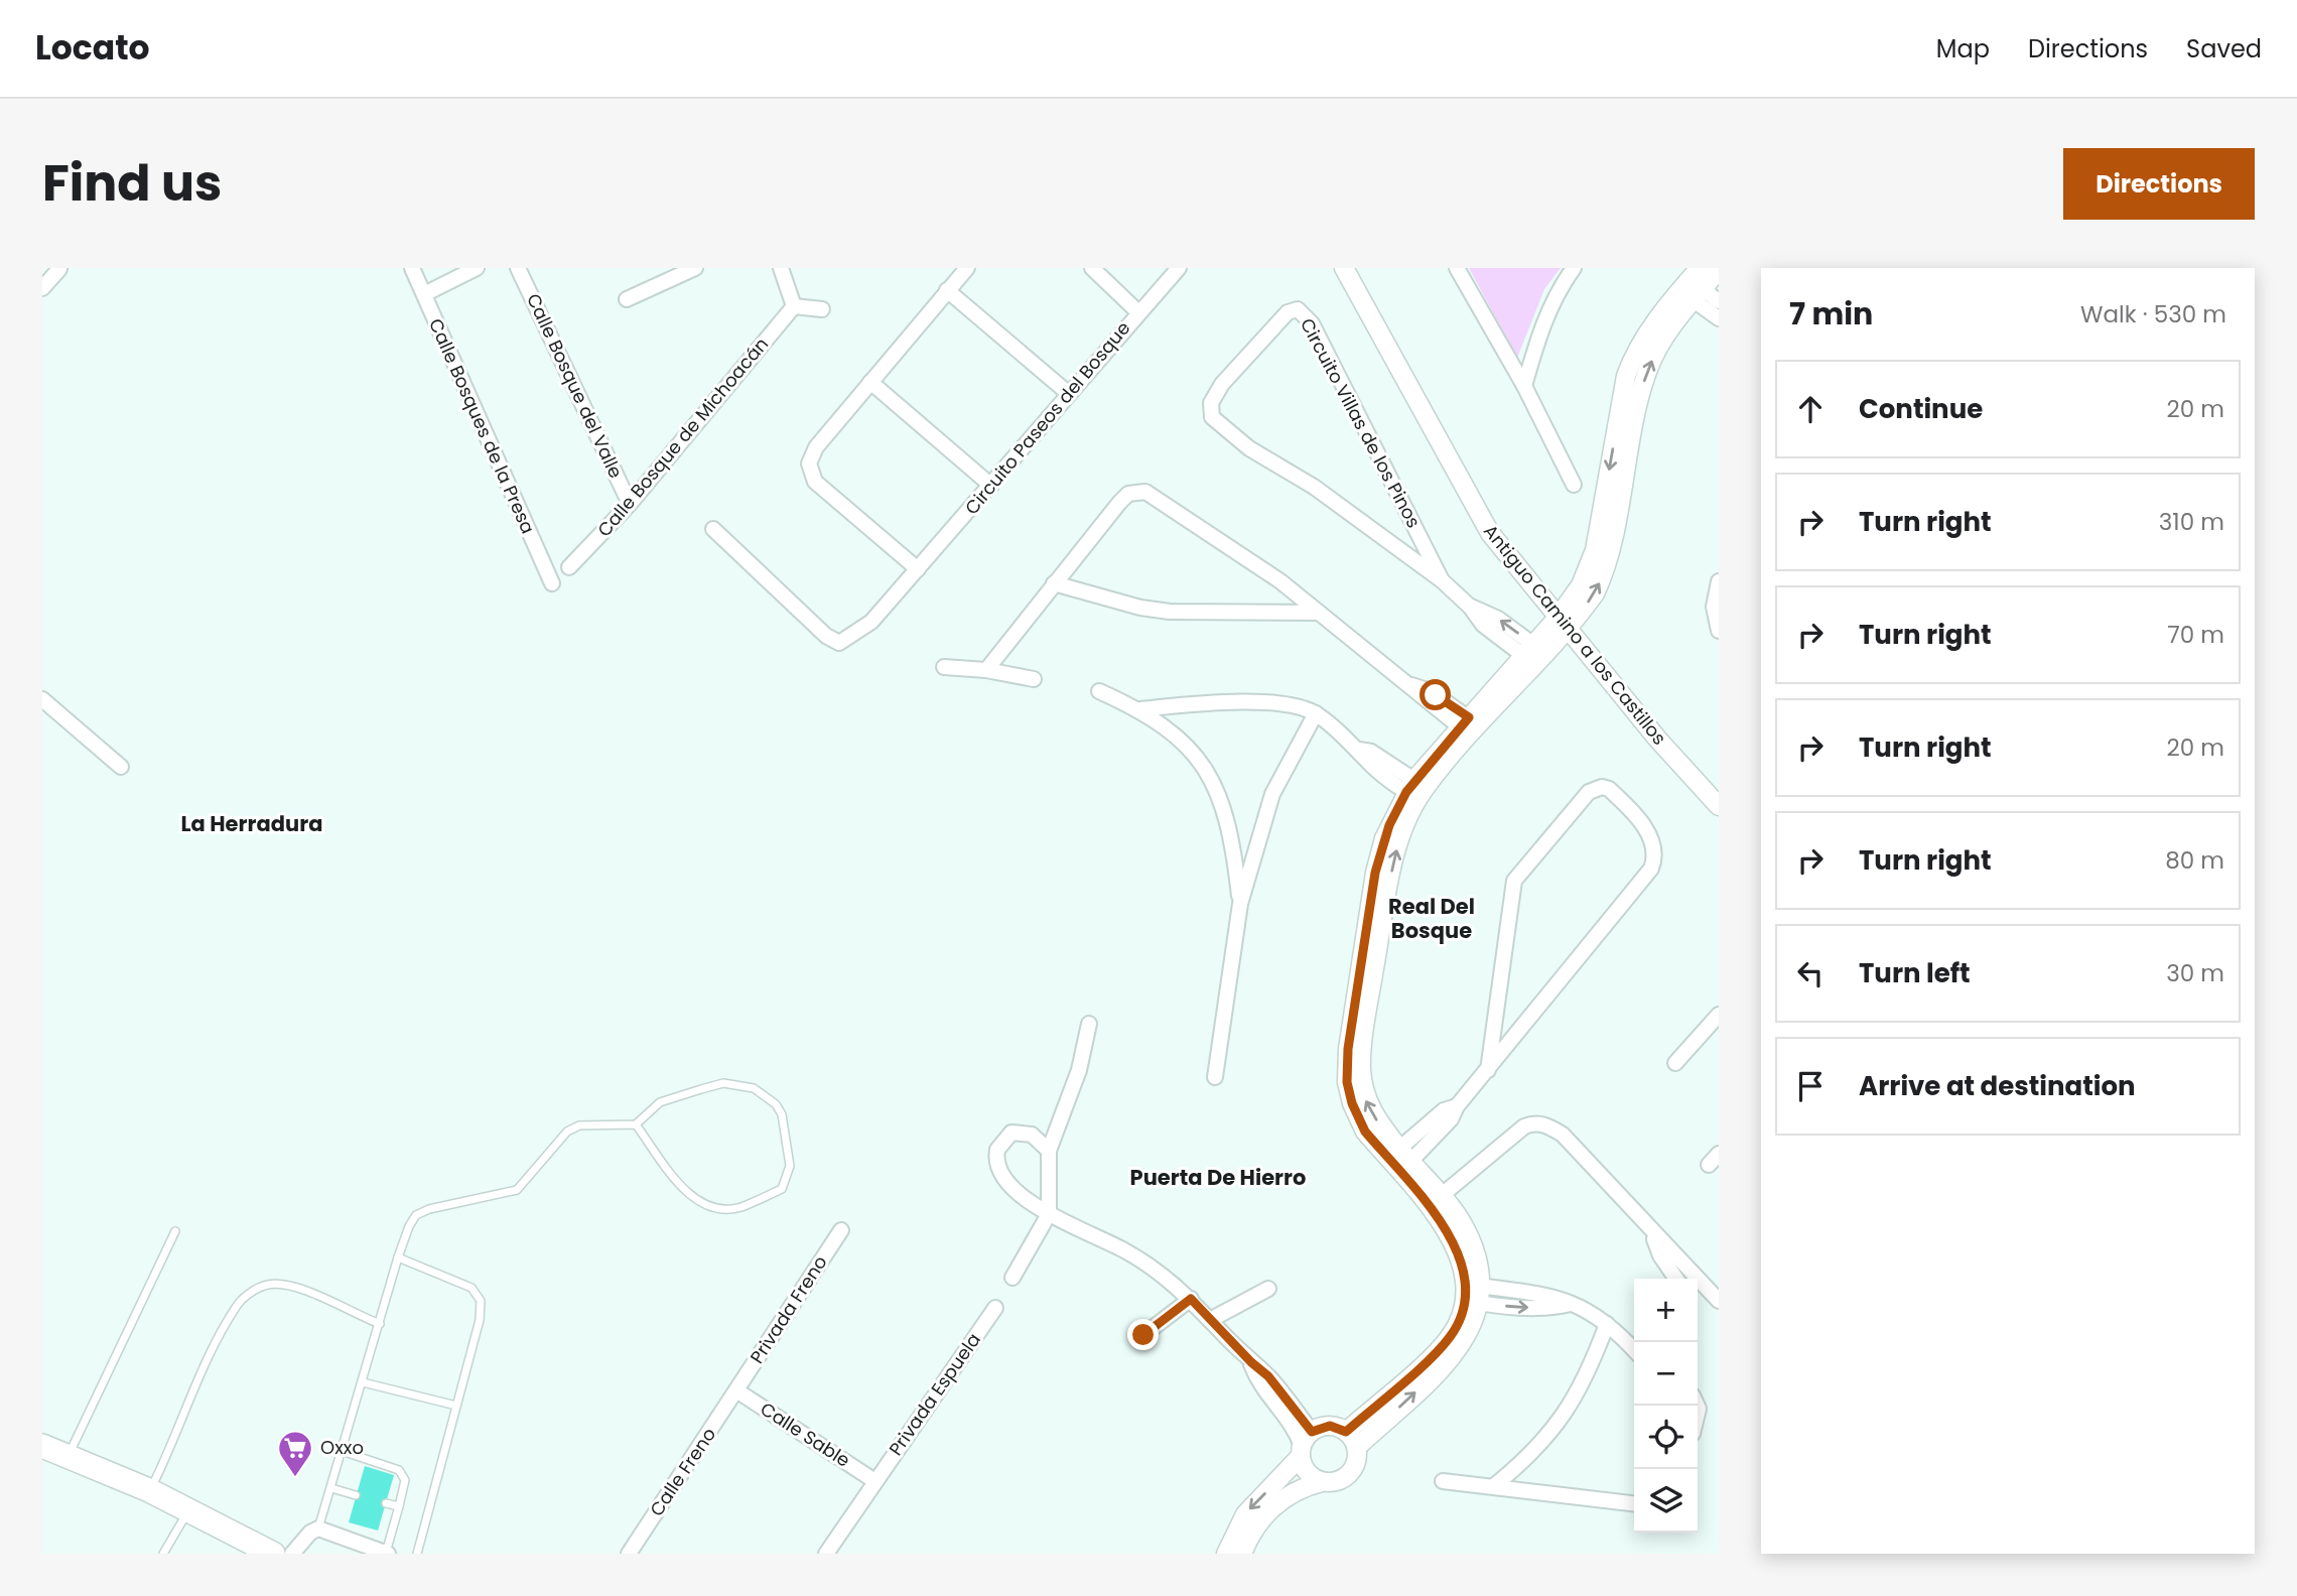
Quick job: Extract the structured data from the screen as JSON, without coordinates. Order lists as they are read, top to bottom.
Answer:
{
  "streets": {
    "street": [
      "Calle Bosque del Valle",
      "Circuito Paseos del Bosque",
      "Circuito Villas de los Pinos",
      "Calle Bosques de la Presa",
      "Calle Bosque de Michoacán",
      "Antiguo Camino a los Castillos",
      "Privada Freno",
      "Privada Espuela",
      "Calle Sable",
      "Calle Freno"
    ]
  },
  "crossings": [
    ["Calle Bosque del Valle", "Calle Bosque de Michoacán"],
    ["Privada Freno", "Calle Sable"],
    ["Privada Freno", "Calle Freno"],
    ["Privada Espuela", "Calle Sable"],
    ["Calle Sable", "Calle Freno"]
  ],
  "districts": ["La Herradura", "Real Del Bosque", "Puerta De Hierro"],
  "places": {
    "supermarket": ["Oxxo"]
  },
  "page": {
    "header": "Locato",
    "nav": ["Map", "Directions", "Saved"],
    "title": "Find us",
    "buttons": "Directions",
    "heading": ["7 min", "Walk · 530 m"],
    "list": [
      ["Continue", "20 m"],
      ["Turn right", "310 m"],
      ["Turn right", "70 m"],
      ["Turn right", "20 m"],
      ["Turn right", "80 m"],
      ["Turn left", "30 m"],
      "Arrive at destination"
    ],
    "map_buttons": ["+", "−"]
  }
}
